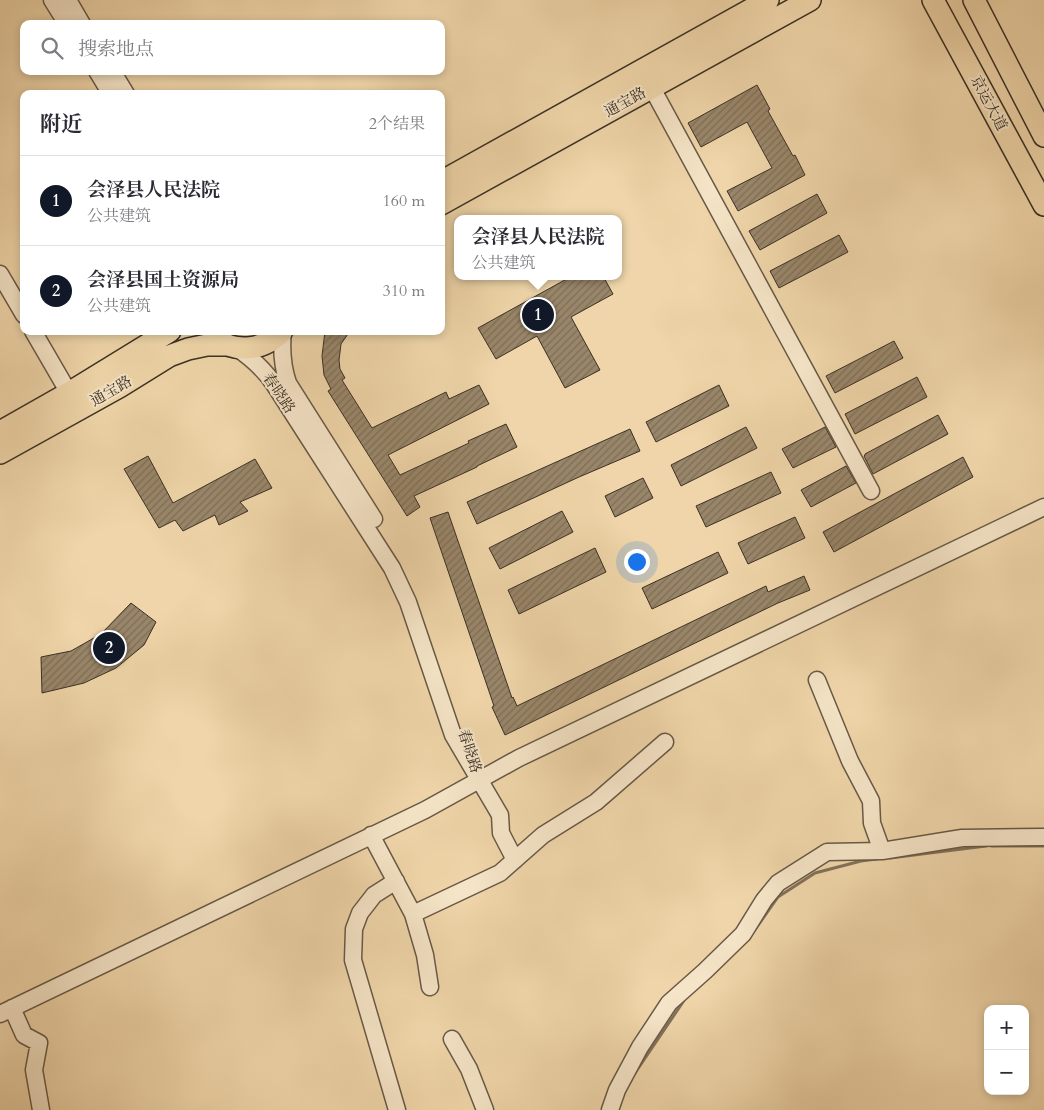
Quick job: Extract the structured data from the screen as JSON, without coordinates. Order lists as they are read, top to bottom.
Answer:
{
  "streets": {
    "main road": ["通宝路", "京运大道"],
    "street": ["春晓路"]
  },
  "crossings": [
    ["通宝路", "春晓路"]
  ],
  "page": {
    "search": "搜索地点",
    "heading": ["附近", "2个结果"],
    "list": [
      {
        "mark": "1",
        "name": "会泽县人民法院",
        "note": "公共建筑",
        "value": "160 m"
      },
      {
        "mark": "2",
        "name": "会泽县国土资源局",
        "note": "公共建筑",
        "value": "310 m"
      }
    ],
    "popup": ["会泽县人民法院", "公共建筑"],
    "pins": ["1", "2"],
    "map_buttons": ["+", "−"]
  }
}
